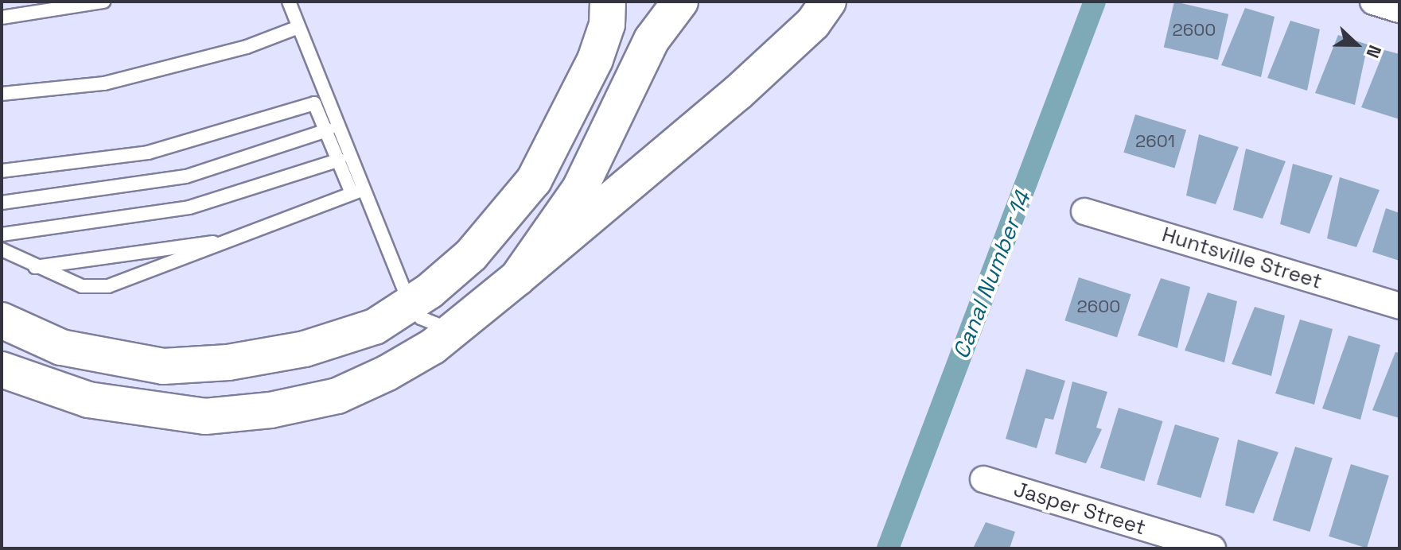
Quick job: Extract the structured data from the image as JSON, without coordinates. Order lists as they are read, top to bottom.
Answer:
{
  "streets": {
    "street": ["Huntsville Street", "Jasper Street"]
  },
  "water": ["Canal Number 14"],
  "house_numbers": ["2600", "2601", "2600"],
  "north": "right"
}
